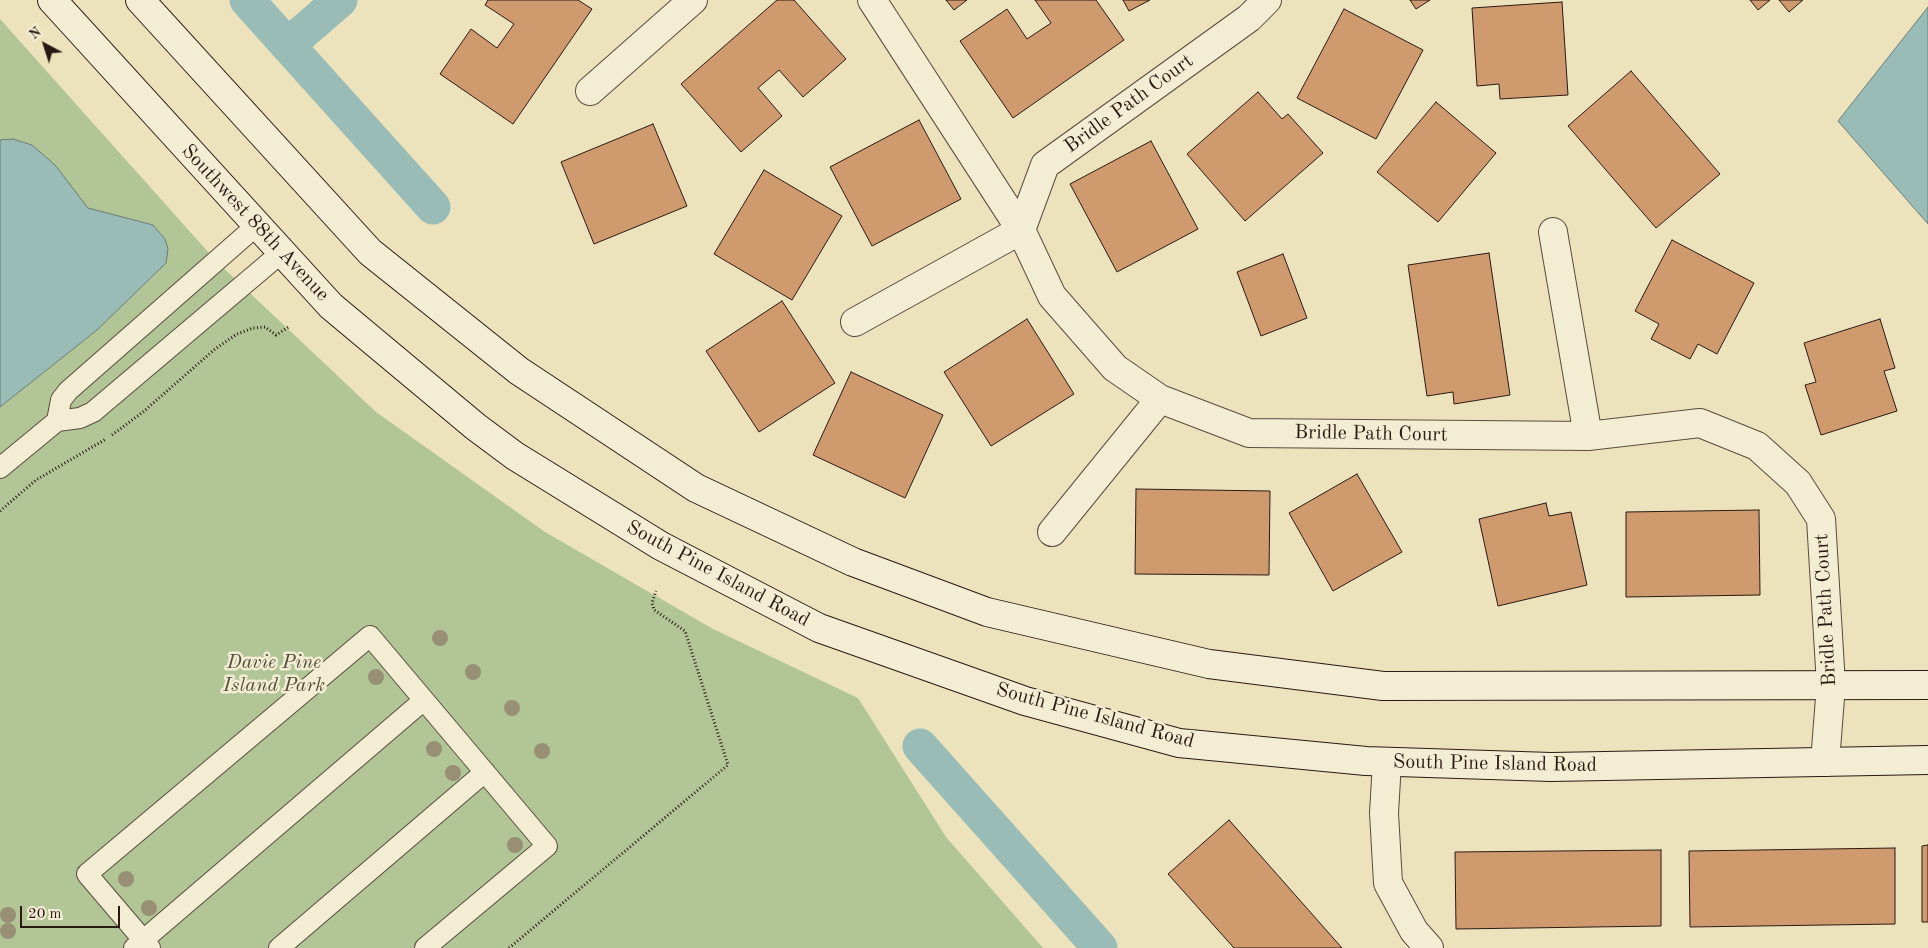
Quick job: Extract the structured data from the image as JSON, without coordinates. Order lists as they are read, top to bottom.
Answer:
{
  "streets": {
    "main road": ["Bridle Path Court", "Southwest 88th Avenue", "South Pine Island Road"]
  },
  "crossings": [
    ["Bridle Path Court", "South Pine Island Road"],
    ["Southwest 88th Avenue", "South Pine Island Road"]
  ],
  "parks": ["Davie Pine Island Park"],
  "scale_bar": "20 m",
  "north": "top left"
}
